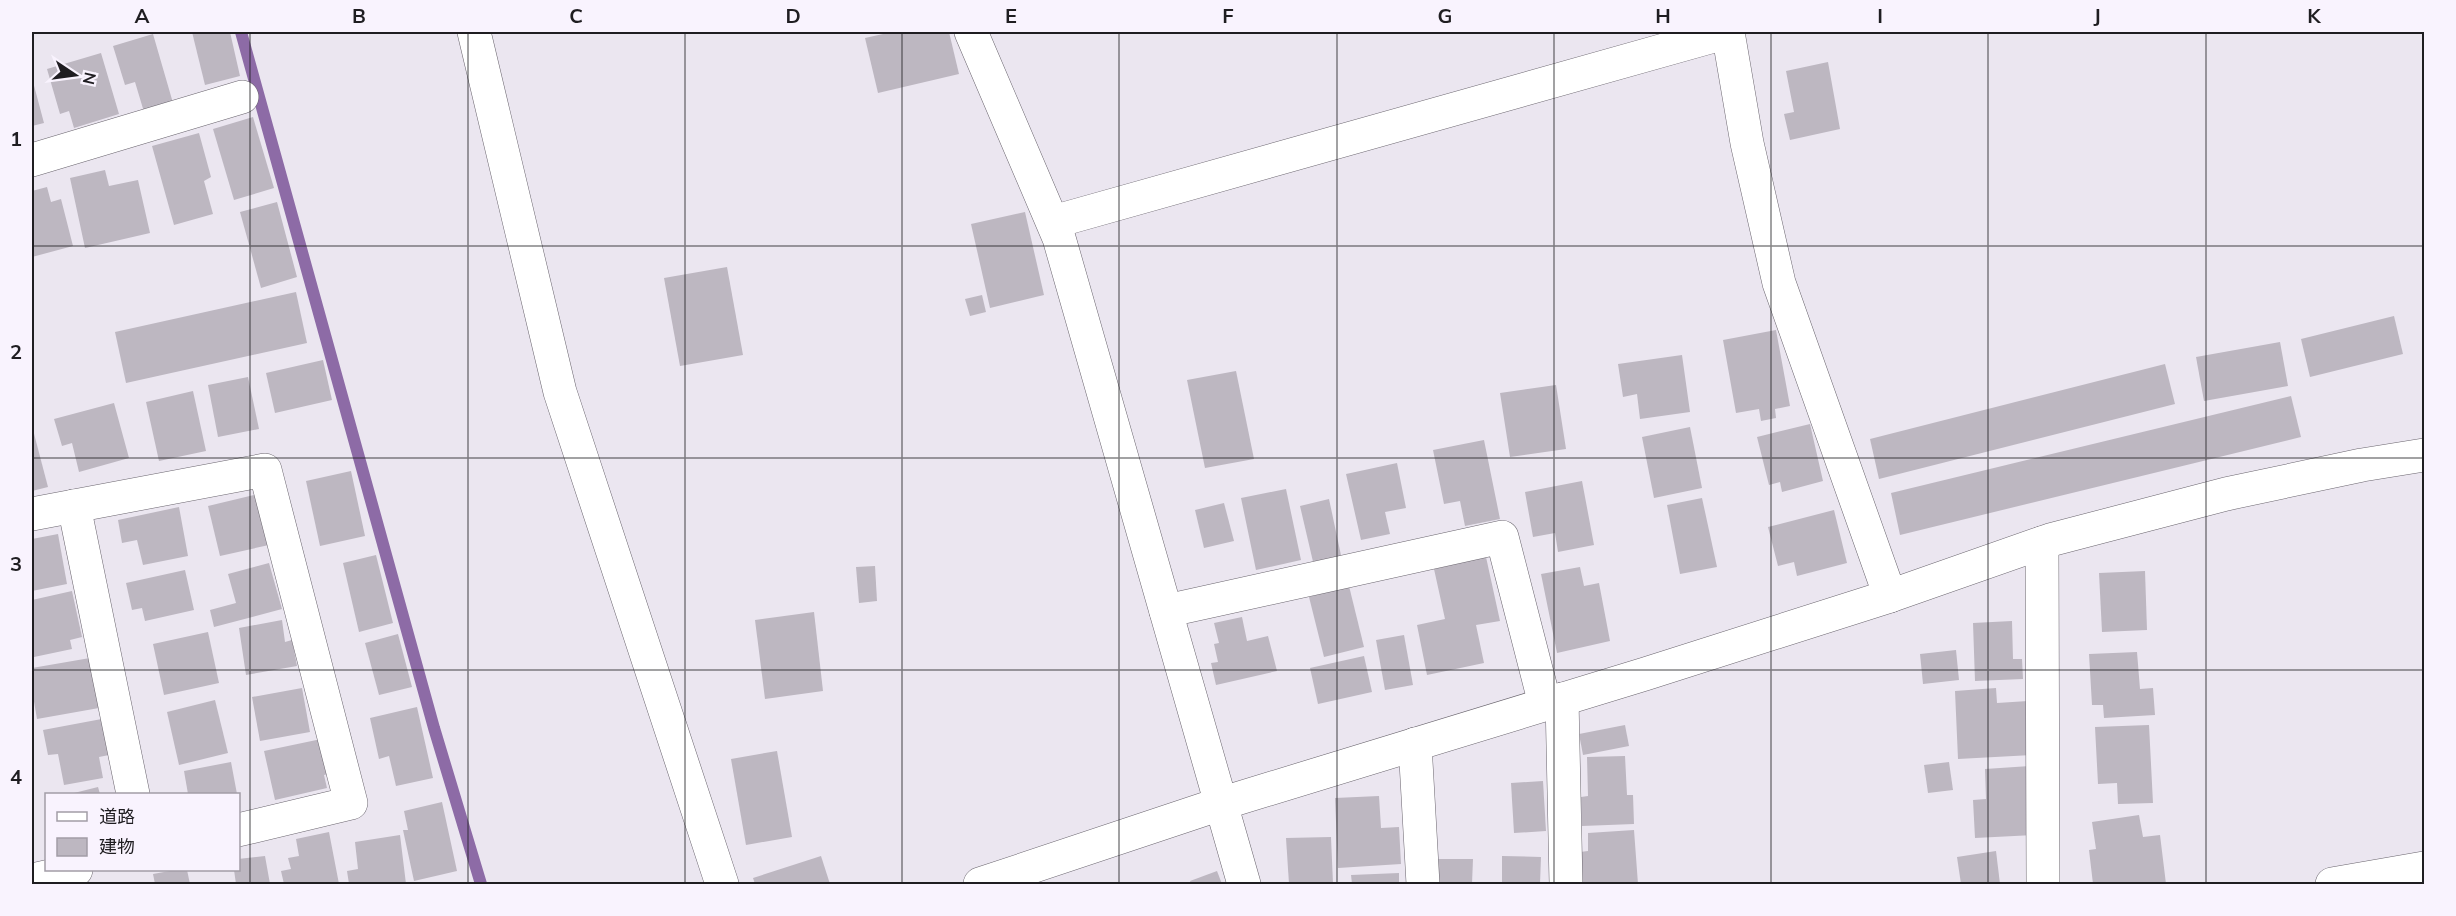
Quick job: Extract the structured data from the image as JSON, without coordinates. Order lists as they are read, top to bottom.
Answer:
{
  "legend": ["道路", "建物"],
  "north": "right",
  "grid": {
    "columns": [
      "A",
      "B",
      "C",
      "D",
      "E",
      "F",
      "G",
      "H",
      "I",
      "J",
      "K"
    ],
    "rows": [
      "1",
      "2",
      "3",
      "4"
    ]
  }
}
